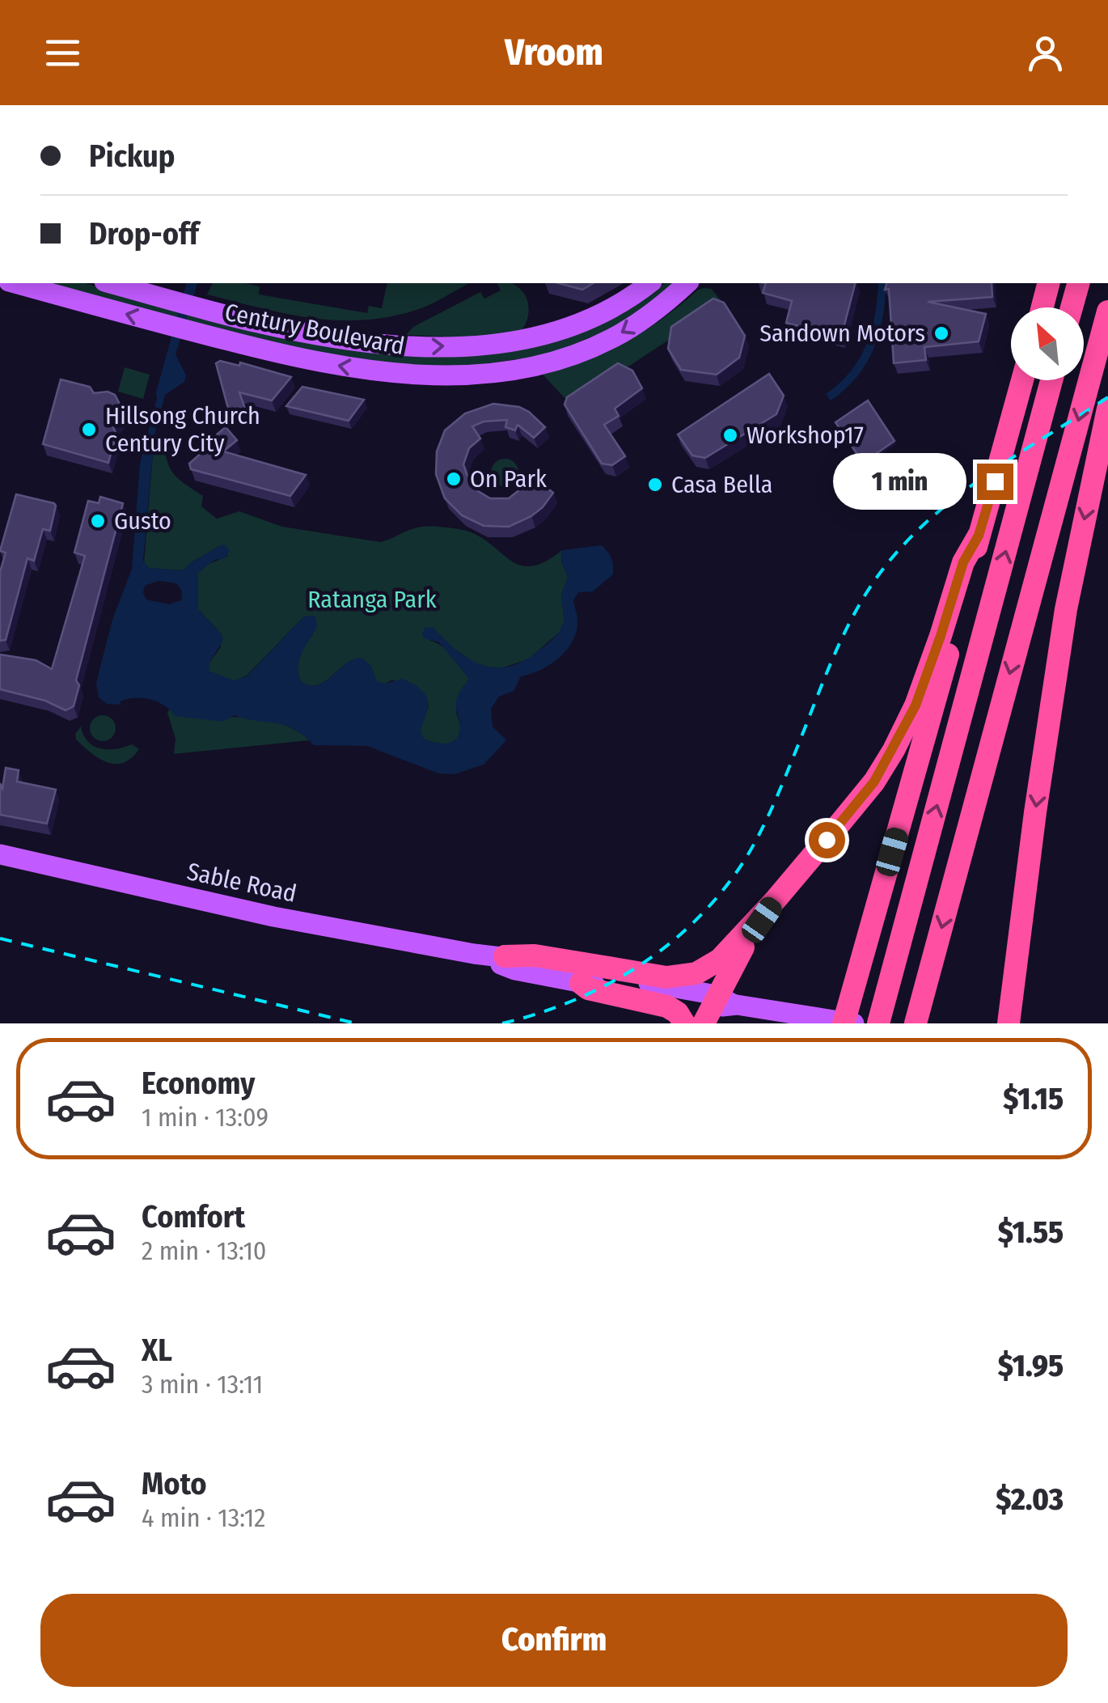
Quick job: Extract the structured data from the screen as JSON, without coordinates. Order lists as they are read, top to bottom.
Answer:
{
  "streets": {
    "main road": ["Century Boulevard", "Sable Road"]
  },
  "parks": ["Ratanga Park"],
  "places": [
    "Sandown Motors",
    "Hillsong Church Century City",
    "Workshop17",
    "On Park",
    "Casa Bella",
    "Gusto"
  ],
  "north": "top left",
  "page": {
    "header": "Vroom",
    "banner": ["Pickup", "Drop-off"],
    "bubble": "1 min",
    "list": [
      {
        "name": "Economy",
        "note": "1 min · 13:09",
        "value": "$1.15"
      },
      {
        "name": "Comfort",
        "note": "2 min · 13:10",
        "value": "$1.55"
      },
      {
        "name": "XL",
        "note": "3 min · 13:11",
        "value": "$1.95"
      },
      {
        "name": "Moto",
        "note": "4 min · 13:12",
        "value": "$2.03"
      }
    ],
    "buttons": "Confirm"
  }
}
